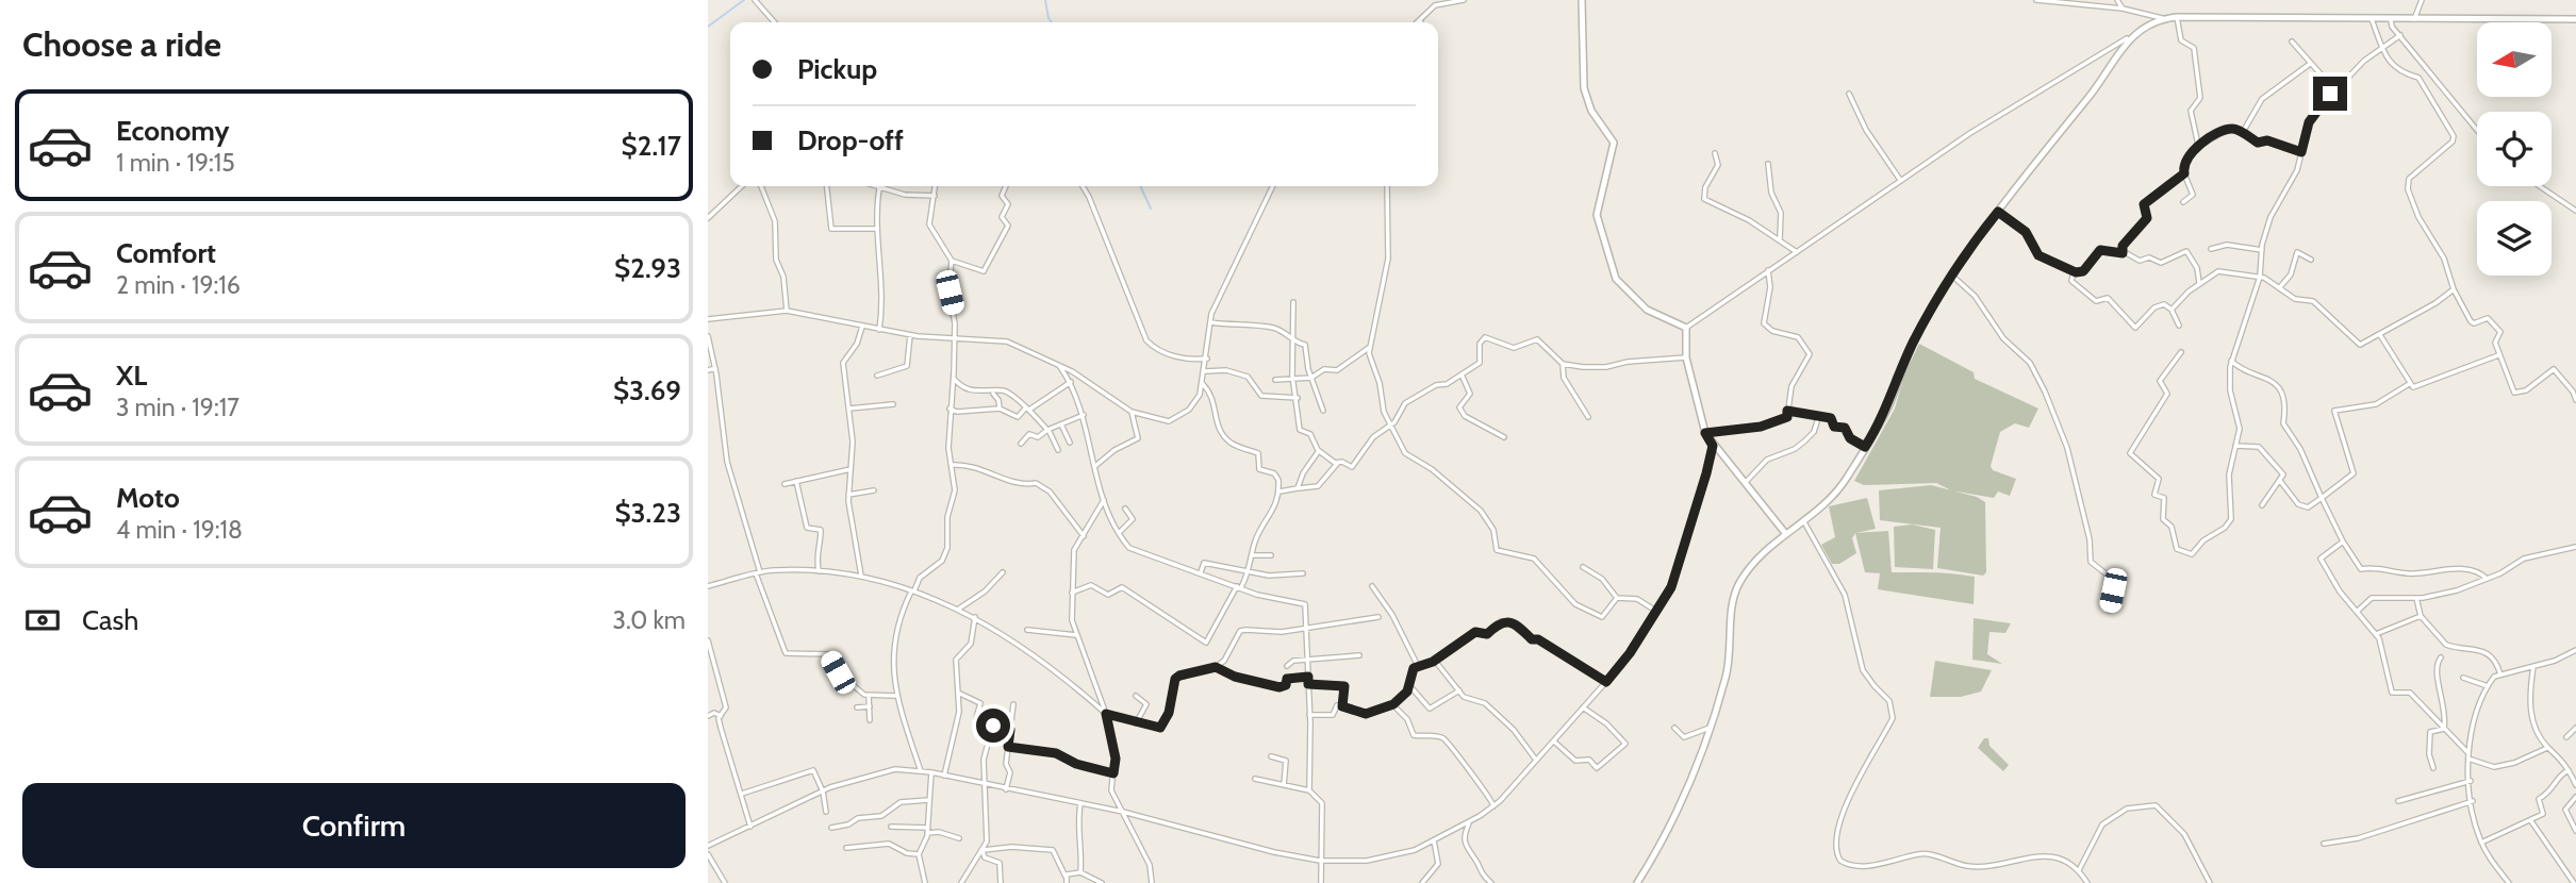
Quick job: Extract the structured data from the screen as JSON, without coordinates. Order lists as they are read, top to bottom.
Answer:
{
  "north": "left",
  "page": {
    "heading": "Choose a ride",
    "banner": ["Pickup", "Drop-off"],
    "list": [
      {
        "name": "Economy",
        "note": "1 min · 19:15",
        "value": "$2.17"
      },
      {
        "name": "Comfort",
        "note": "2 min · 19:16",
        "value": "$2.93"
      },
      {
        "name": "XL",
        "note": "3 min · 19:17",
        "value": "$3.69"
      },
      {
        "name": "Moto",
        "note": "4 min · 19:18",
        "value": "$3.23"
      }
    ],
    "pay": ["Cash", "3.0 km"],
    "buttons": "Confirm"
  }
}
